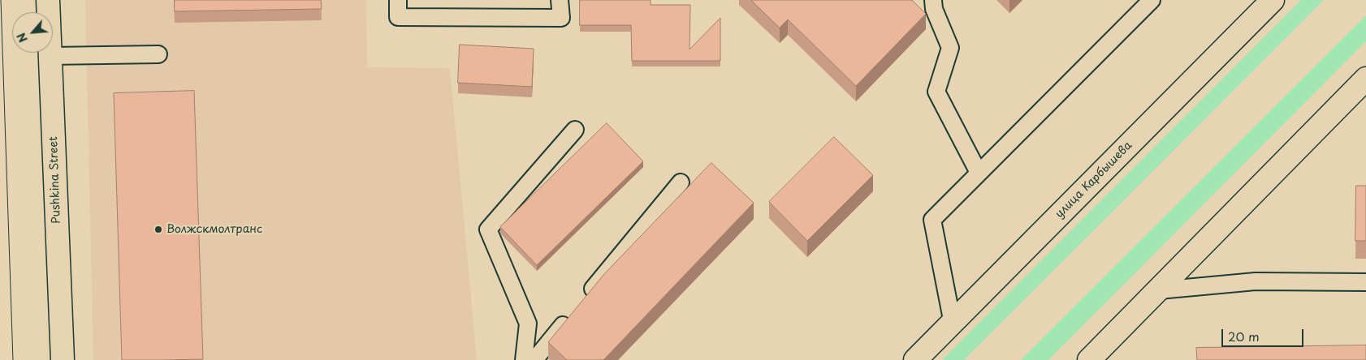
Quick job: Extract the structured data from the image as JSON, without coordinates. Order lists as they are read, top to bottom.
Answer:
{
  "streets": {
    "street": ["Pushkina Street", "улица Карбышева"]
  },
  "places": ["Волжскмолтранс"],
  "scale_bar": "20 m",
  "north": "bottom left"
}
